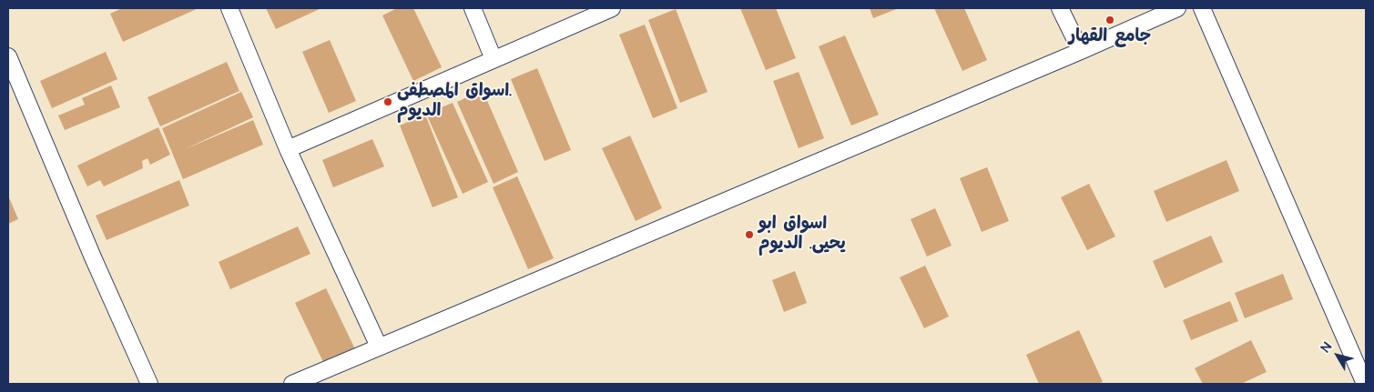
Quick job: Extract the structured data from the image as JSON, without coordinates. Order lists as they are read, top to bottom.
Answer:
{
  "places": ["جامع القهار", "اسواق المصطفى. الديوم", "اسواق ابو يحيى. الديوم"],
  "north": "top left"
}
